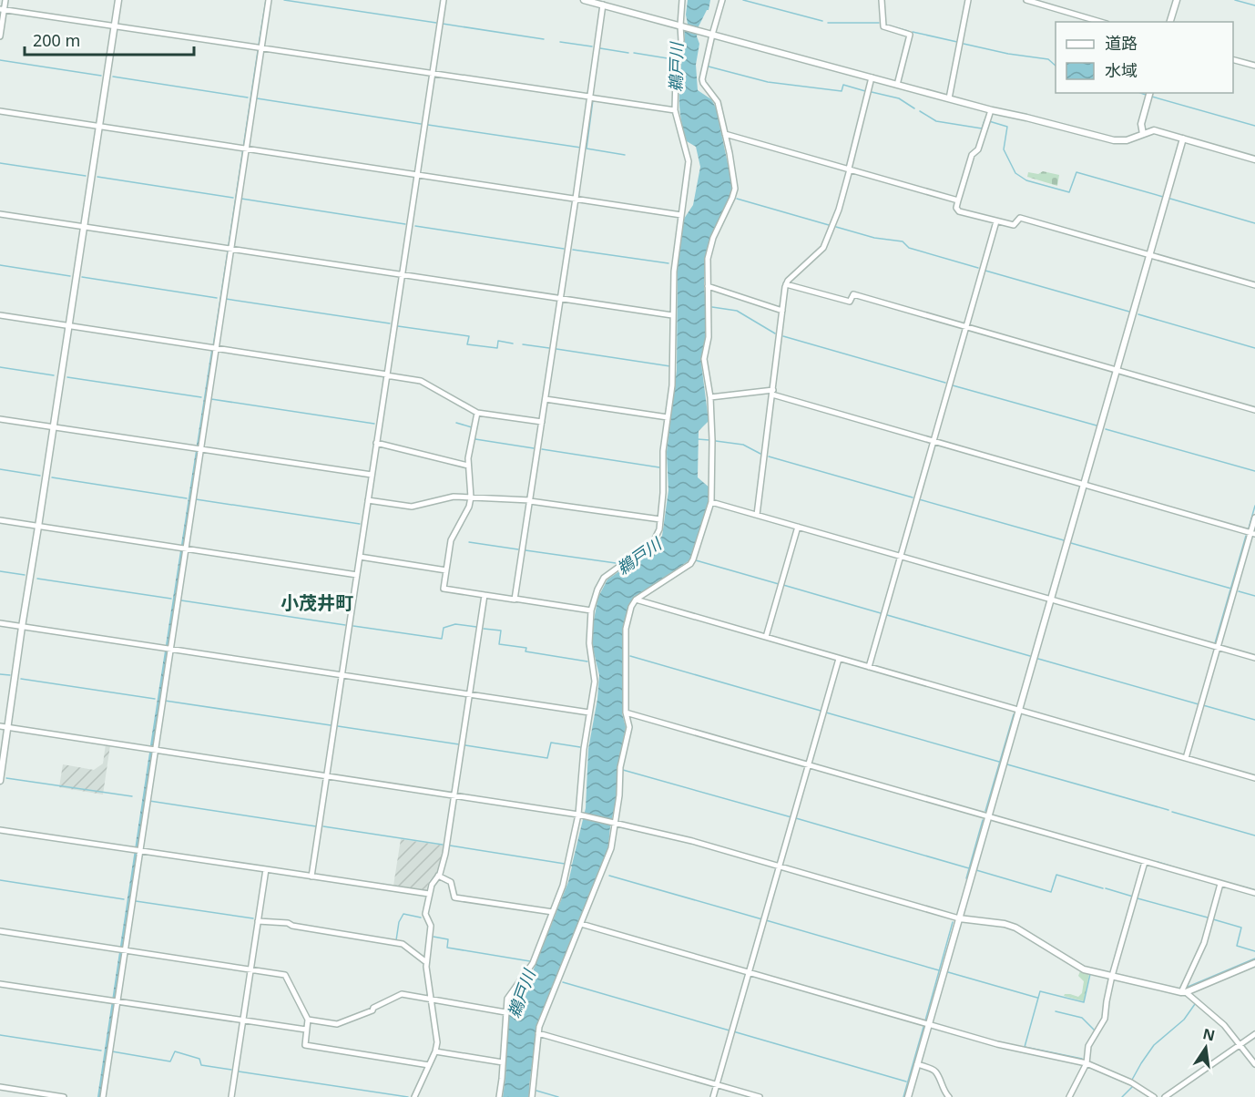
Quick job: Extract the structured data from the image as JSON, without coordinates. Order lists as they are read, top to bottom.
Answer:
{
  "districts": ["小茂井町"],
  "water": ["鵜戸川"],
  "legend": ["道路", "水域"],
  "scale_bar": "200 m",
  "north": "top"
}
